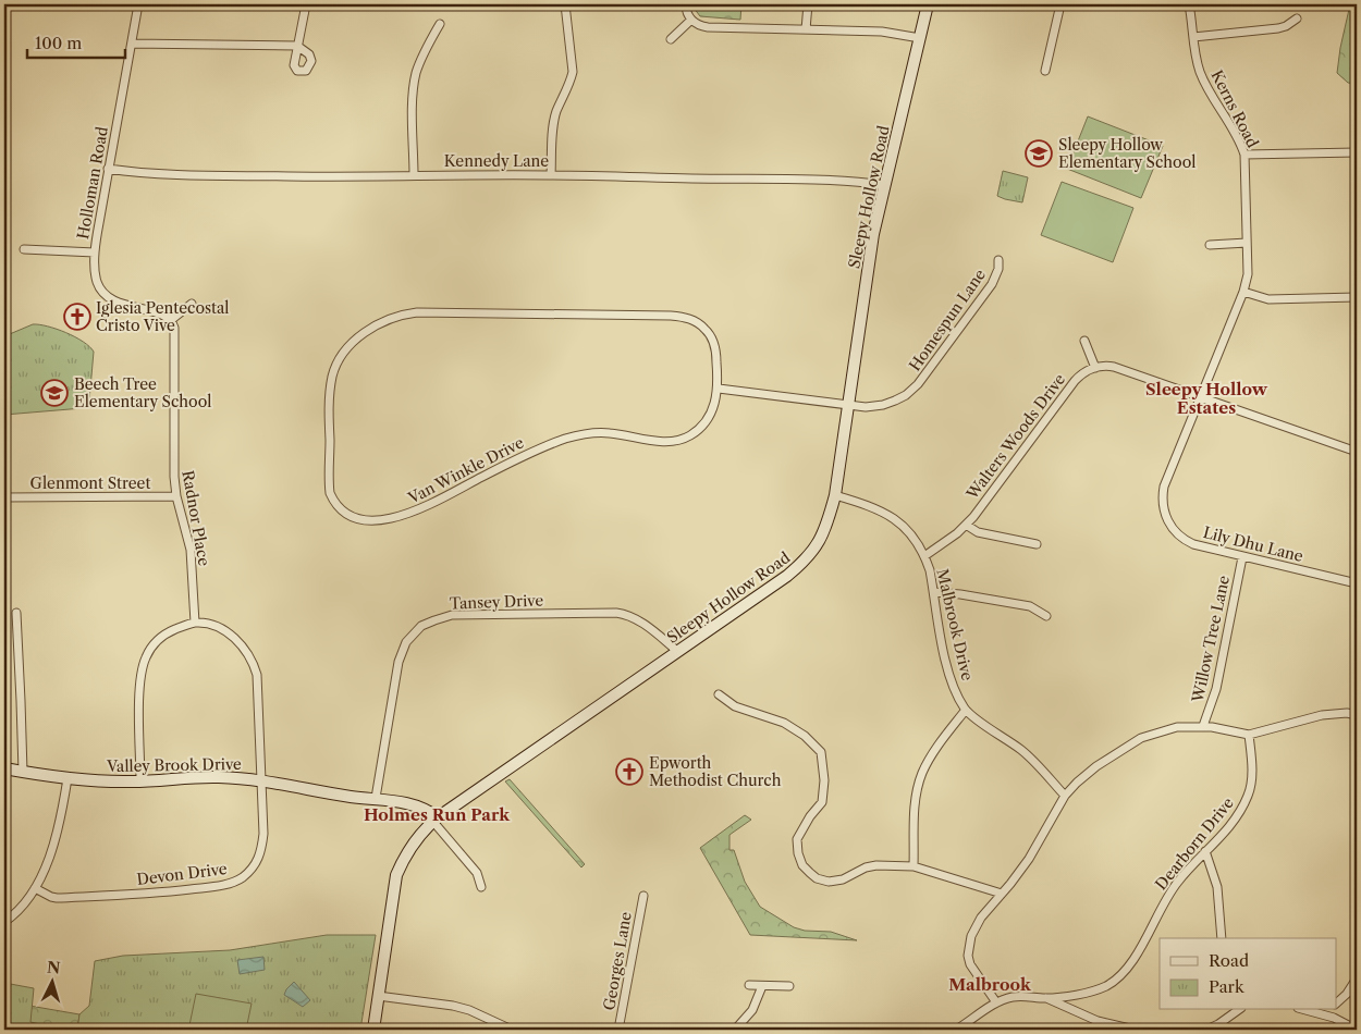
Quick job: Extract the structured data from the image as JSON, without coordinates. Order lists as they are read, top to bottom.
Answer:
{
  "streets": {
    "main road": ["Sleepy Hollow Road", "Valley Brook Drive"],
    "street": [
      "Kerns Road",
      "Kennedy Lane",
      "Holloman Road",
      "Homespun Lane",
      "Walters Woods Drive",
      "Van Winkle Drive",
      "Glenmont Street",
      "Radnor Place",
      "Lily Dhu Lane",
      "Tansey Drive",
      "Malbrook Drive",
      "Willow Tree Lane",
      "Dearborn Drive",
      "Devon Drive",
      "Georges Lane"
    ]
  },
  "crossings": [
    ["Kerns Road", "Lily Dhu Lane"],
    ["Kennedy Lane", "Holloman Road"],
    ["Kennedy Lane", "Sleepy Hollow Road"],
    ["Holloman Road", "Radnor Place"],
    ["Sleepy Hollow Road", "Homespun Lane"],
    ["Sleepy Hollow Road", "Tansey Drive"],
    ["Sleepy Hollow Road", "Malbrook Drive"],
    ["Sleepy Hollow Road", "Valley Brook Drive"],
    ["Walters Woods Drive", "Malbrook Drive"],
    ["Glenmont Street", "Radnor Place"],
    ["Radnor Place", "Devon Drive"],
    ["Lily Dhu Lane", "Willow Tree Lane"],
    ["Tansey Drive", "Valley Brook Drive"],
    ["Valley Brook Drive", "Devon Drive"]
  ],
  "districts": ["Sleepy Hollow Estates", "Holmes Run Park", "Malbrook"],
  "places": {
    "school or university": ["Sleepy Hollow Elementary School", "Beech Tree Elementary School"],
    "church": ["Iglesia Pentecostal Cristo Vive", "Epworth Methodist Church"]
  },
  "legend": ["Road", "Park"],
  "scale_bar": "100 m",
  "north": "top"
}
